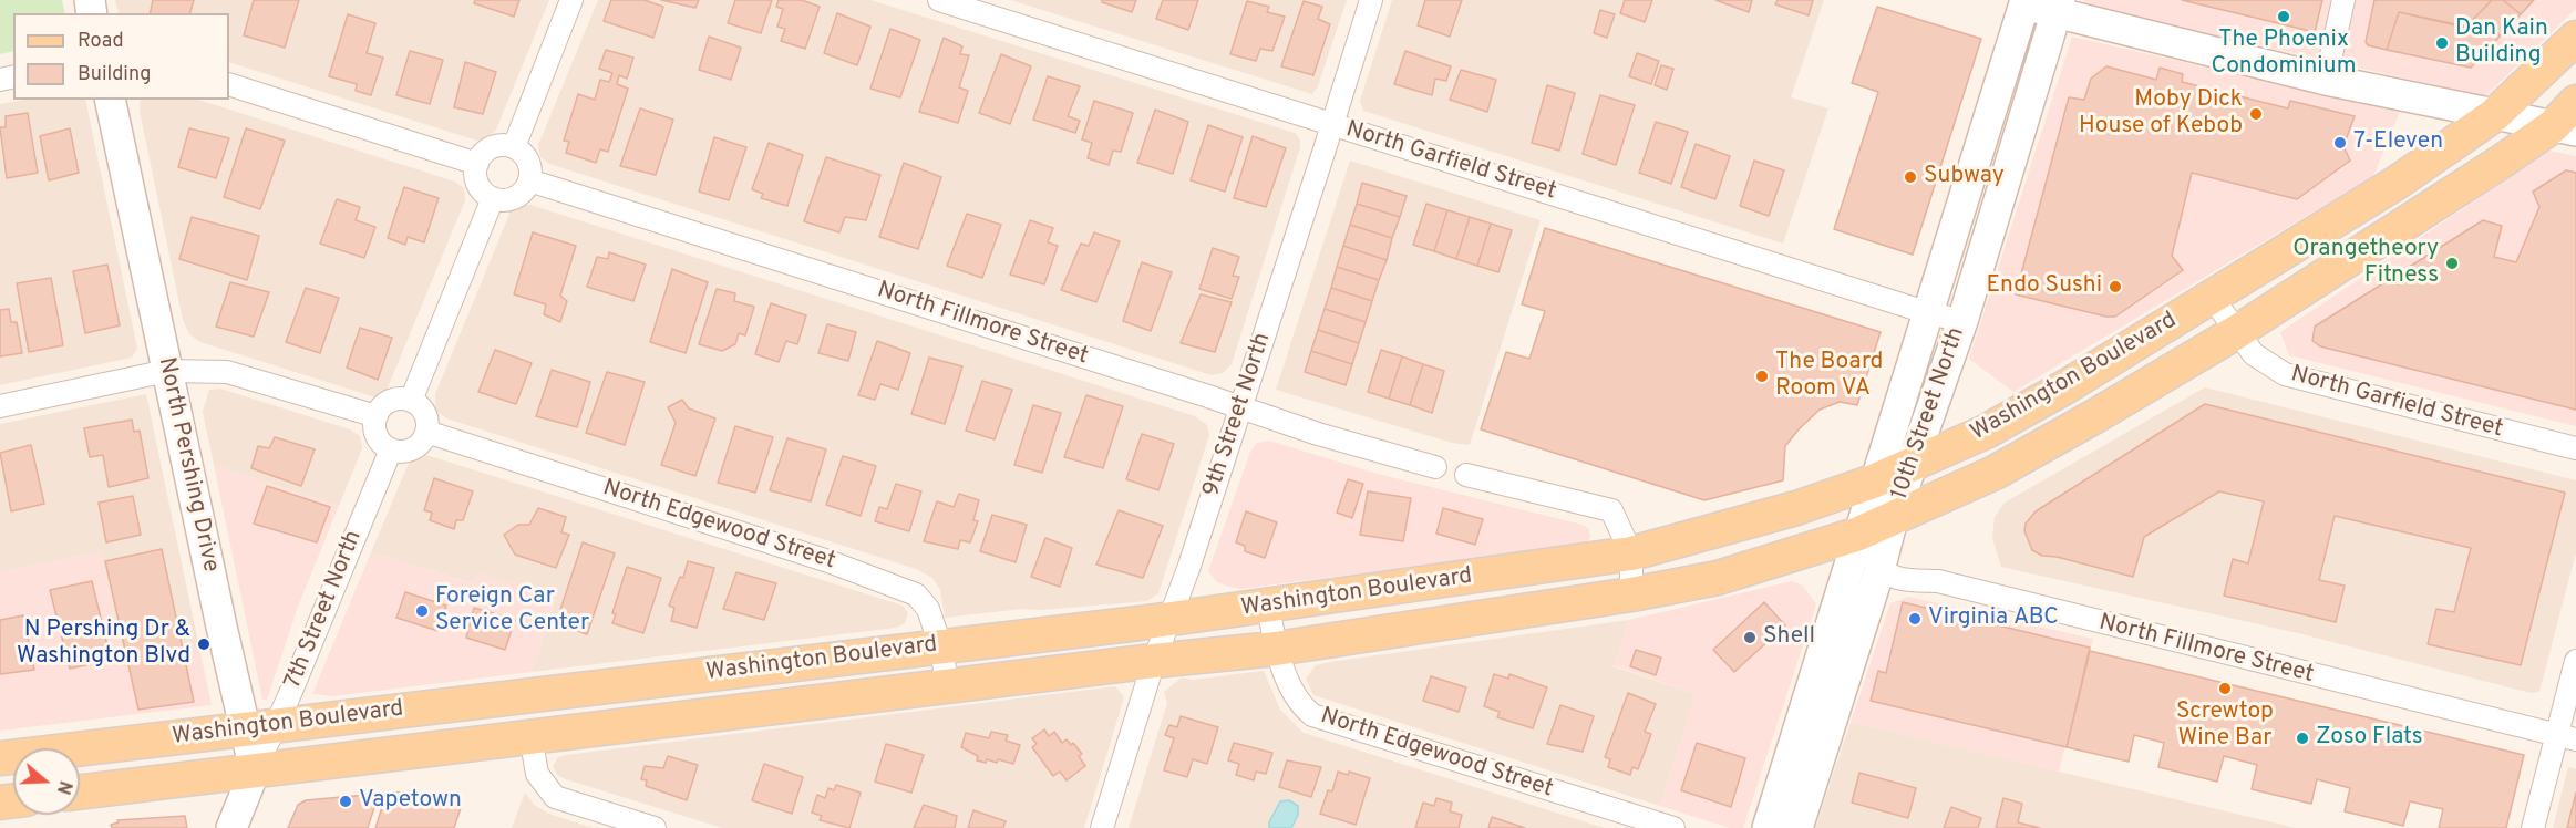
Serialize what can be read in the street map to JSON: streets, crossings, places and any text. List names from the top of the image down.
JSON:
{
  "streets": {
    "main road": ["Washington Boulevard", "10th Street North", "North Pershing Drive"],
    "street": [
      "North Garfield Street",
      "North Fillmore Street",
      "9th Street North",
      "North Edgewood Street",
      "7th Street North"
    ]
  },
  "crossings": [
    ["North Garfield Street", "Washington Boulevard"],
    ["North Garfield Street", "10th Street North"],
    ["North Garfield Street", "9th Street North"],
    ["North Fillmore Street", "10th Street North"],
    ["North Fillmore Street", "9th Street North"],
    ["Washington Boulevard", "10th Street North"],
    ["Washington Boulevard", "9th Street North"],
    ["Washington Boulevard", "North Pershing Drive"],
    ["Washington Boulevard", "North Edgewood Street"],
    ["Washington Boulevard", "7th Street North"],
    ["North Pershing Drive", "7th Street North"],
    ["North Edgewood Street", "7th Street North"]
  ],
  "places": [
    "The Phoenix Condominium",
    "Dan Kain Building",
    "Moby Dick House of Kebob",
    "7-Eleven",
    "Subway",
    "Orangetheory Fitness",
    "Endo Sushi",
    "The Board Room VA",
    "Foreign Car Service Center",
    "Virginia ABC",
    "Shell",
    "N Pershing Dr & Washington Blvd",
    "Screwtop Wine Bar",
    "Zoso Flats",
    "Vapetown"
  ],
  "legend": ["Road", "Building"],
  "north": "right"
}
